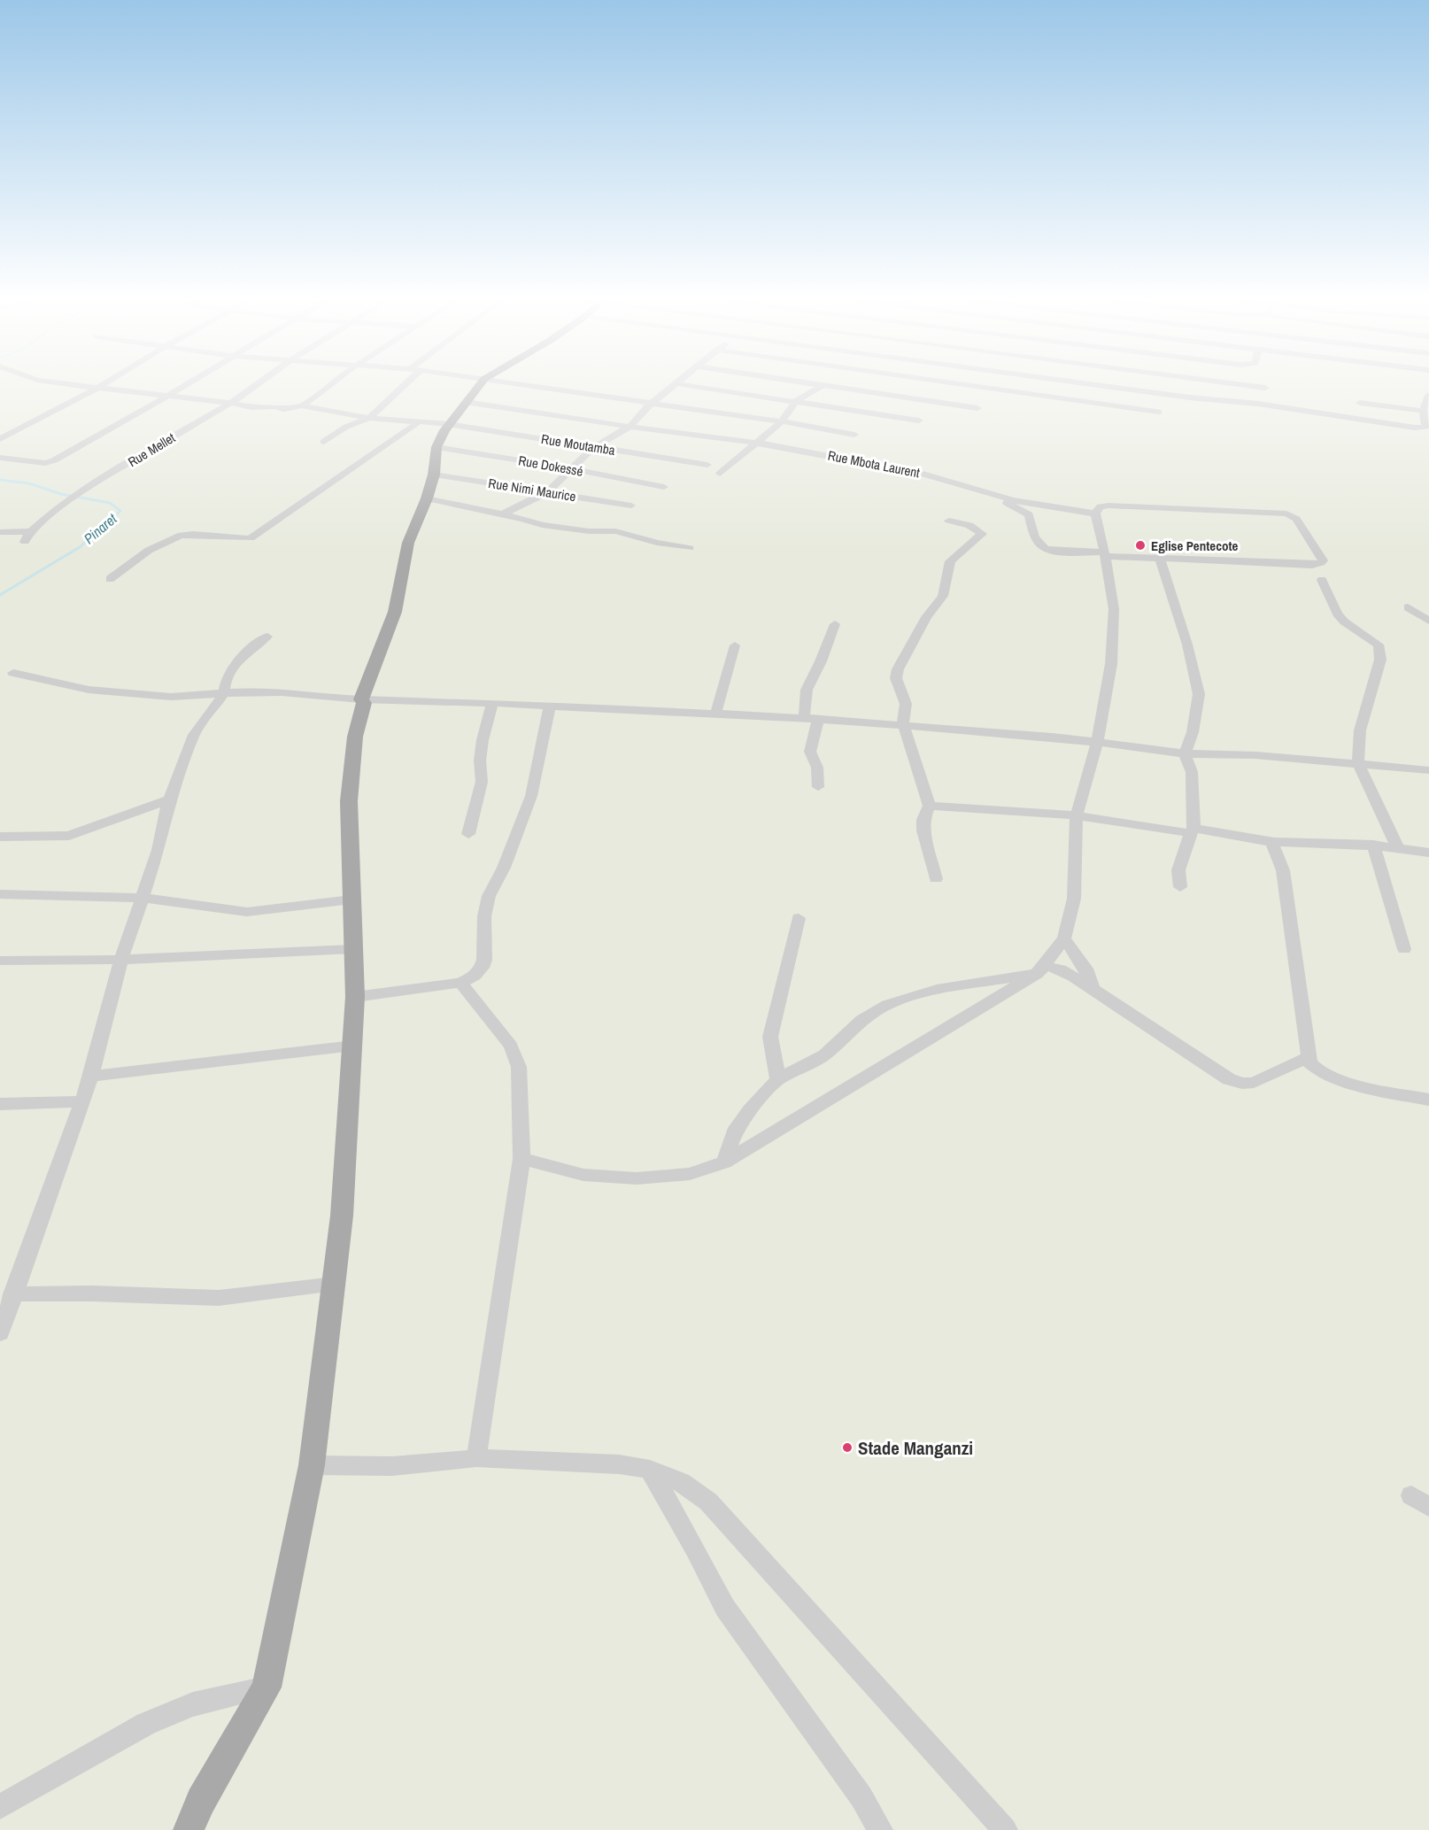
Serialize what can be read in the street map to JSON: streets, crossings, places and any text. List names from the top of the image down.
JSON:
{
  "streets": {
    "street": [
      "Rue Moutamba",
      "Rue Mellet",
      "Rue Mbota Laurent",
      "Rue Dokessé",
      "Rue Nimi Maurice"
    ]
  },
  "crossings": [
    ["Rue Moutamba", "Rue Mellet"]
  ],
  "water": ["Pinaret"],
  "places": ["Eglise Pentecote", "Stade Manganzi"]
}
